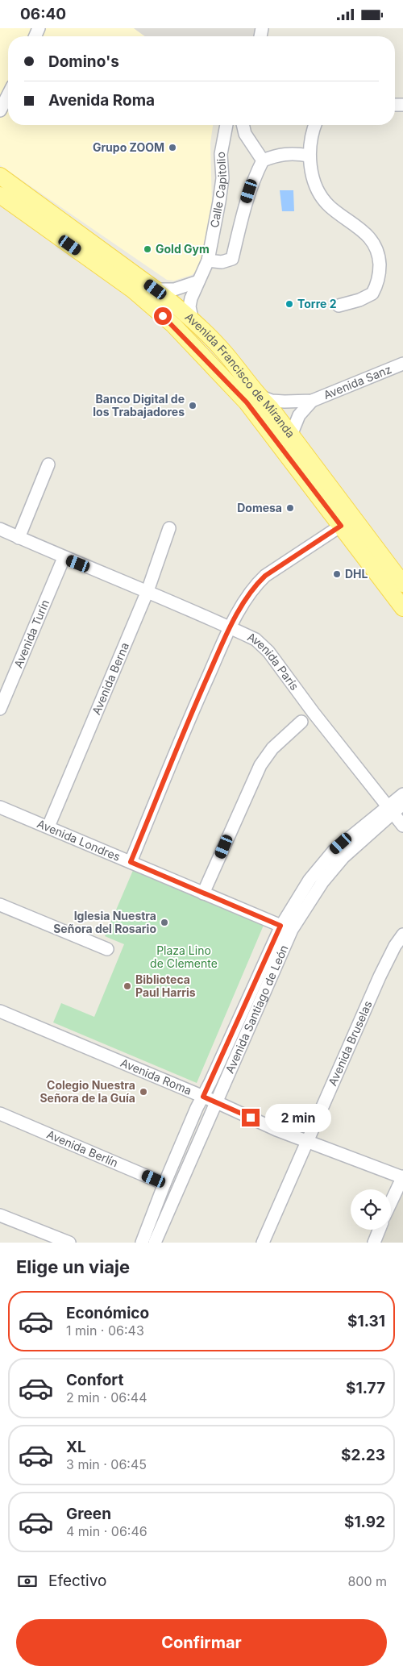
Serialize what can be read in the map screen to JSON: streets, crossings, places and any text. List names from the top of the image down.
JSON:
{
  "streets": {
    "main road": ["Avenida Francisco de Miranda"],
    "street": [
      "Calle Capitolio",
      "Avenida Sanz",
      "Avenida Turín",
      "Avenida París",
      "Avenida Berna",
      "Avenida Londres",
      "Avenida Santiago de León",
      "Avenida Bruselas",
      "Avenida Roma",
      "Avenida Berlín"
    ]
  },
  "crossings": [
    ["Calle Capitolio", "Avenida Francisco de Miranda"],
    ["Avenida Turín", "Avenida París"],
    ["Avenida París", "Avenida Berna"],
    ["Avenida París", "Avenida Santiago de León"],
    ["Avenida Berna", "Avenida Londres"],
    ["Avenida Londres", "Avenida Santiago de León"],
    ["Avenida Santiago de León", "Avenida Roma"],
    ["Avenida Santiago de León", "Avenida Berlín"],
    ["Avenida Bruselas", "Avenida Roma"]
  ],
  "parks": ["Plaza Lino de Clemente"],
  "places": [
    "Grupo ZOOM",
    "Gold Gym",
    "Torre 2",
    "Banco Digital de los Trabajadores",
    "Domesa",
    "DHL",
    "Iglesia Nuestra Señora del Rosario",
    "Biblioteca Paul Harris",
    "Colegio Nuestra Señora de la Guía"
  ],
  "page": {
    "status": "06:40",
    "banner": ["Domino's", "Avenida Roma"],
    "bubble": "2 min",
    "heading": "Elige un viaje",
    "list": [
      {
        "name": "Económico",
        "note": "1 min · 06:43",
        "value": "$1.31"
      },
      {
        "name": "Confort",
        "note": "2 min · 06:44",
        "value": "$1.77"
      },
      {
        "name": "XL",
        "note": "3 min · 06:45",
        "value": "$2.23"
      },
      {
        "name": "Green",
        "note": "4 min · 06:46",
        "value": "$1.92"
      }
    ],
    "pay": ["Efectivo", "800 m"],
    "buttons": "Confirmar"
  }
}
